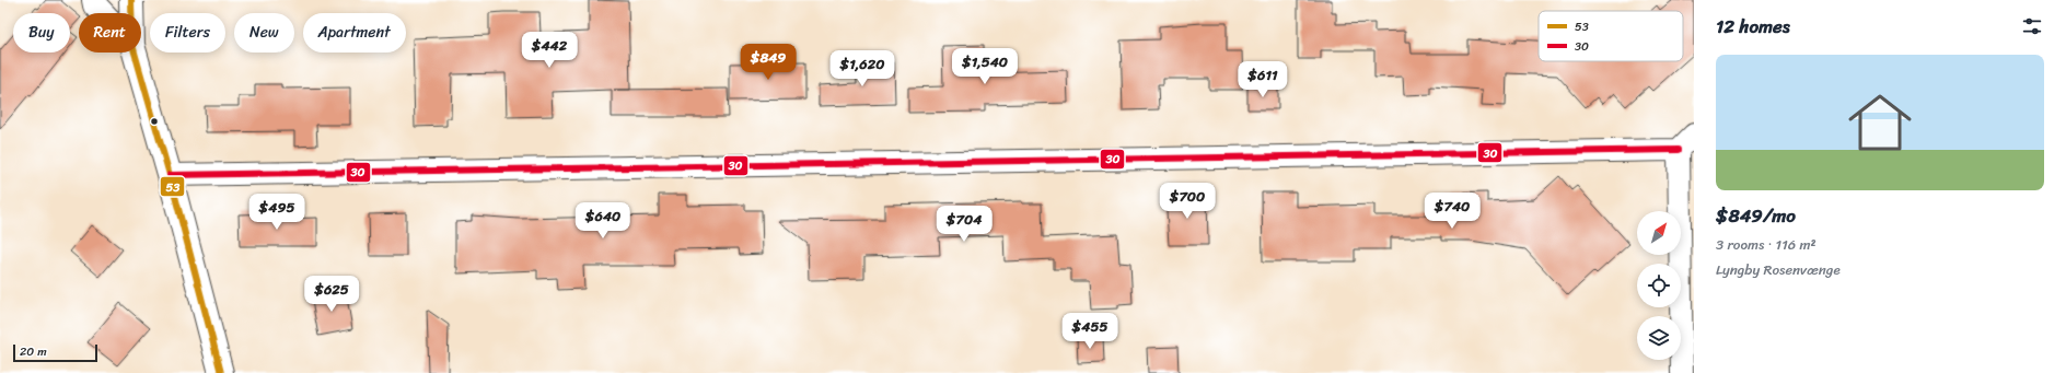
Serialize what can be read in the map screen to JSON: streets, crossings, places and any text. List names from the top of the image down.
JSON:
{
  "lines": ["transit line 53", "transit line 30"],
  "legend": ["53", "30"],
  "scale_bar": "20 m",
  "north": "top right",
  "page": {
    "heading": "12 homes",
    "chip": [
      "Buy",
      "Rent",
      "Filters",
      "New",
      "Apartment"
    ],
    "price": [
      "$442",
      "$849",
      "$1,540",
      "$1,620",
      "$611",
      "$700",
      "$740",
      "$495",
      "$640",
      "$704",
      "$625",
      "$455"
    ],
    "list": [
      {
        "name": "$849/mo",
        "note": "3 rooms · 116 m² · Lyngby Rosenvænge"
      }
    ],
    "scale": "20 m"
  }
}
